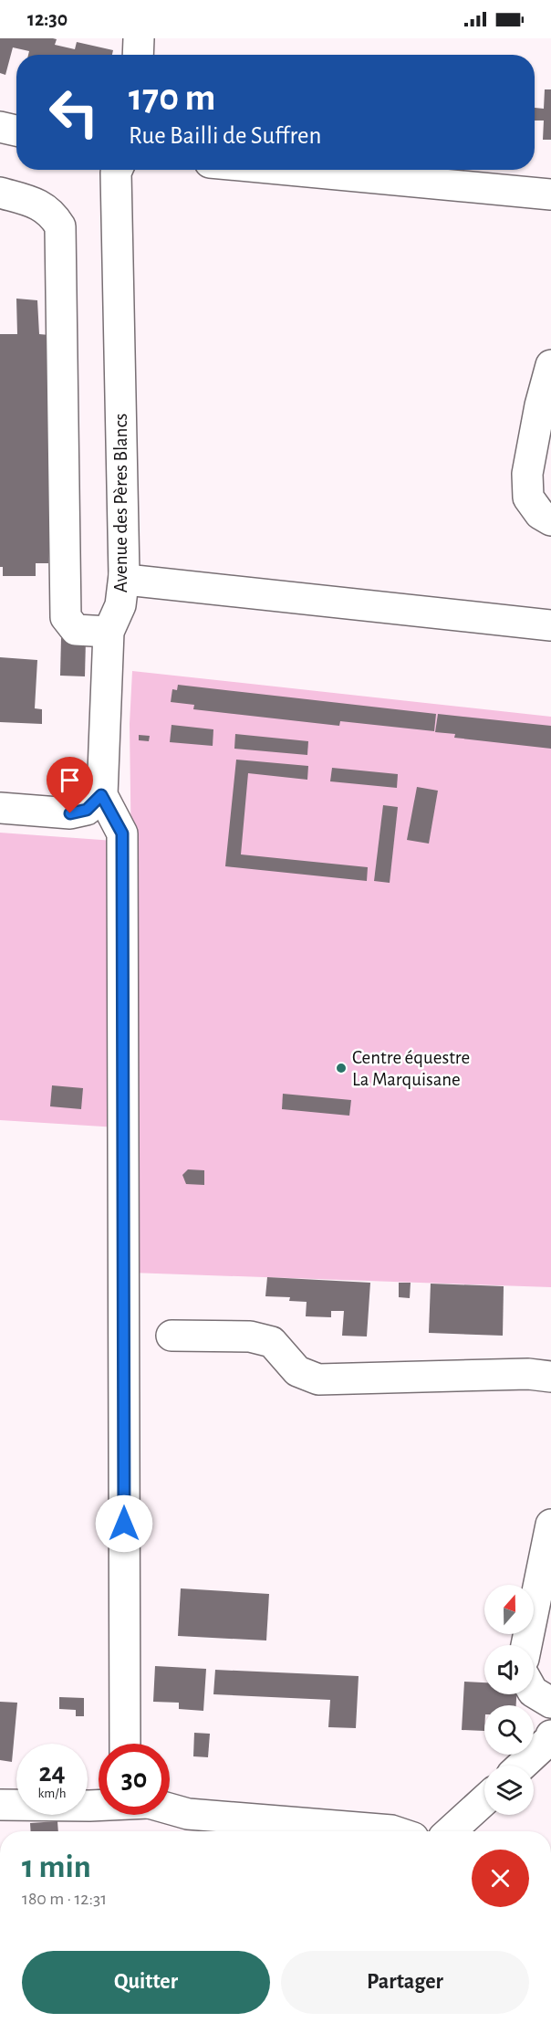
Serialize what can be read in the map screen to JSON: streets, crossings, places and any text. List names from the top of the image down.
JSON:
{
  "streets": {
    "street": ["Avenue des Pères Blancs"]
  },
  "places": ["Centre équestre La Marquisane"],
  "north": "top",
  "page": {
    "status": "12:30",
    "turn": ["170 m", "Rue Bailli de Suffren"],
    "speed": "24 km/h",
    "limit": "30",
    "heading": ["1 min", "180 m · 12:31"],
    "buttons": ["Quitter", "Partager"]
  }
}
